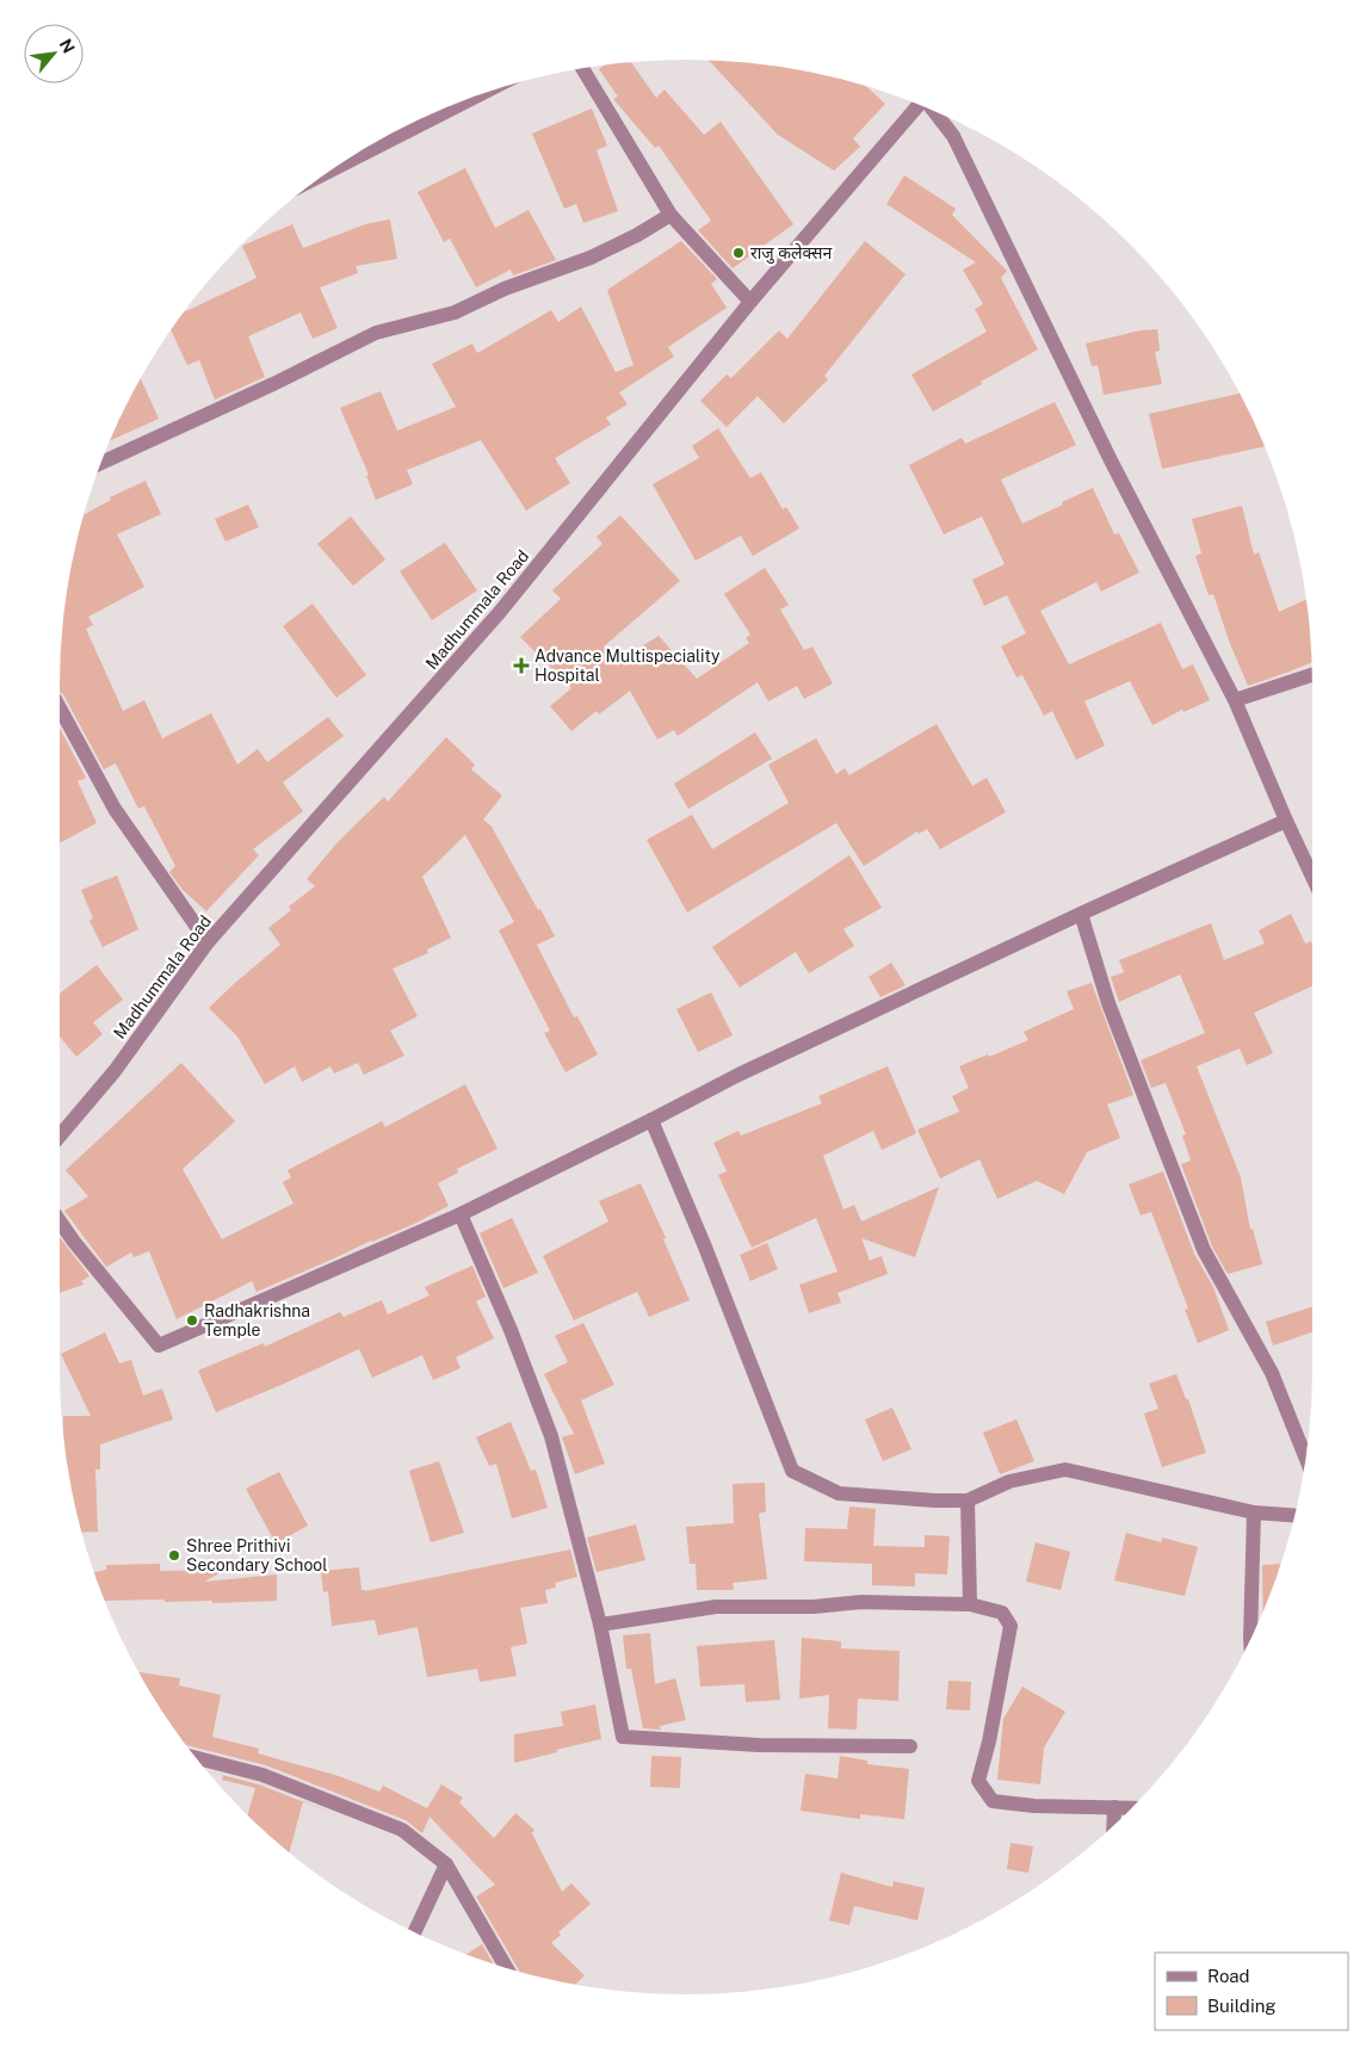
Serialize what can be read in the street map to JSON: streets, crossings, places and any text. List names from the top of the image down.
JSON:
{
  "streets": {
    "street": ["Madhummala Road"]
  },
  "places": {
    "other": ["राजु कलेक्सन", "Radhakrishna Temple", "Shree Prithivi Secondary School"],
    "health": ["Advance Multispeciality Hospital"]
  },
  "legend": ["Road", "Building"],
  "north": "top right"
}
